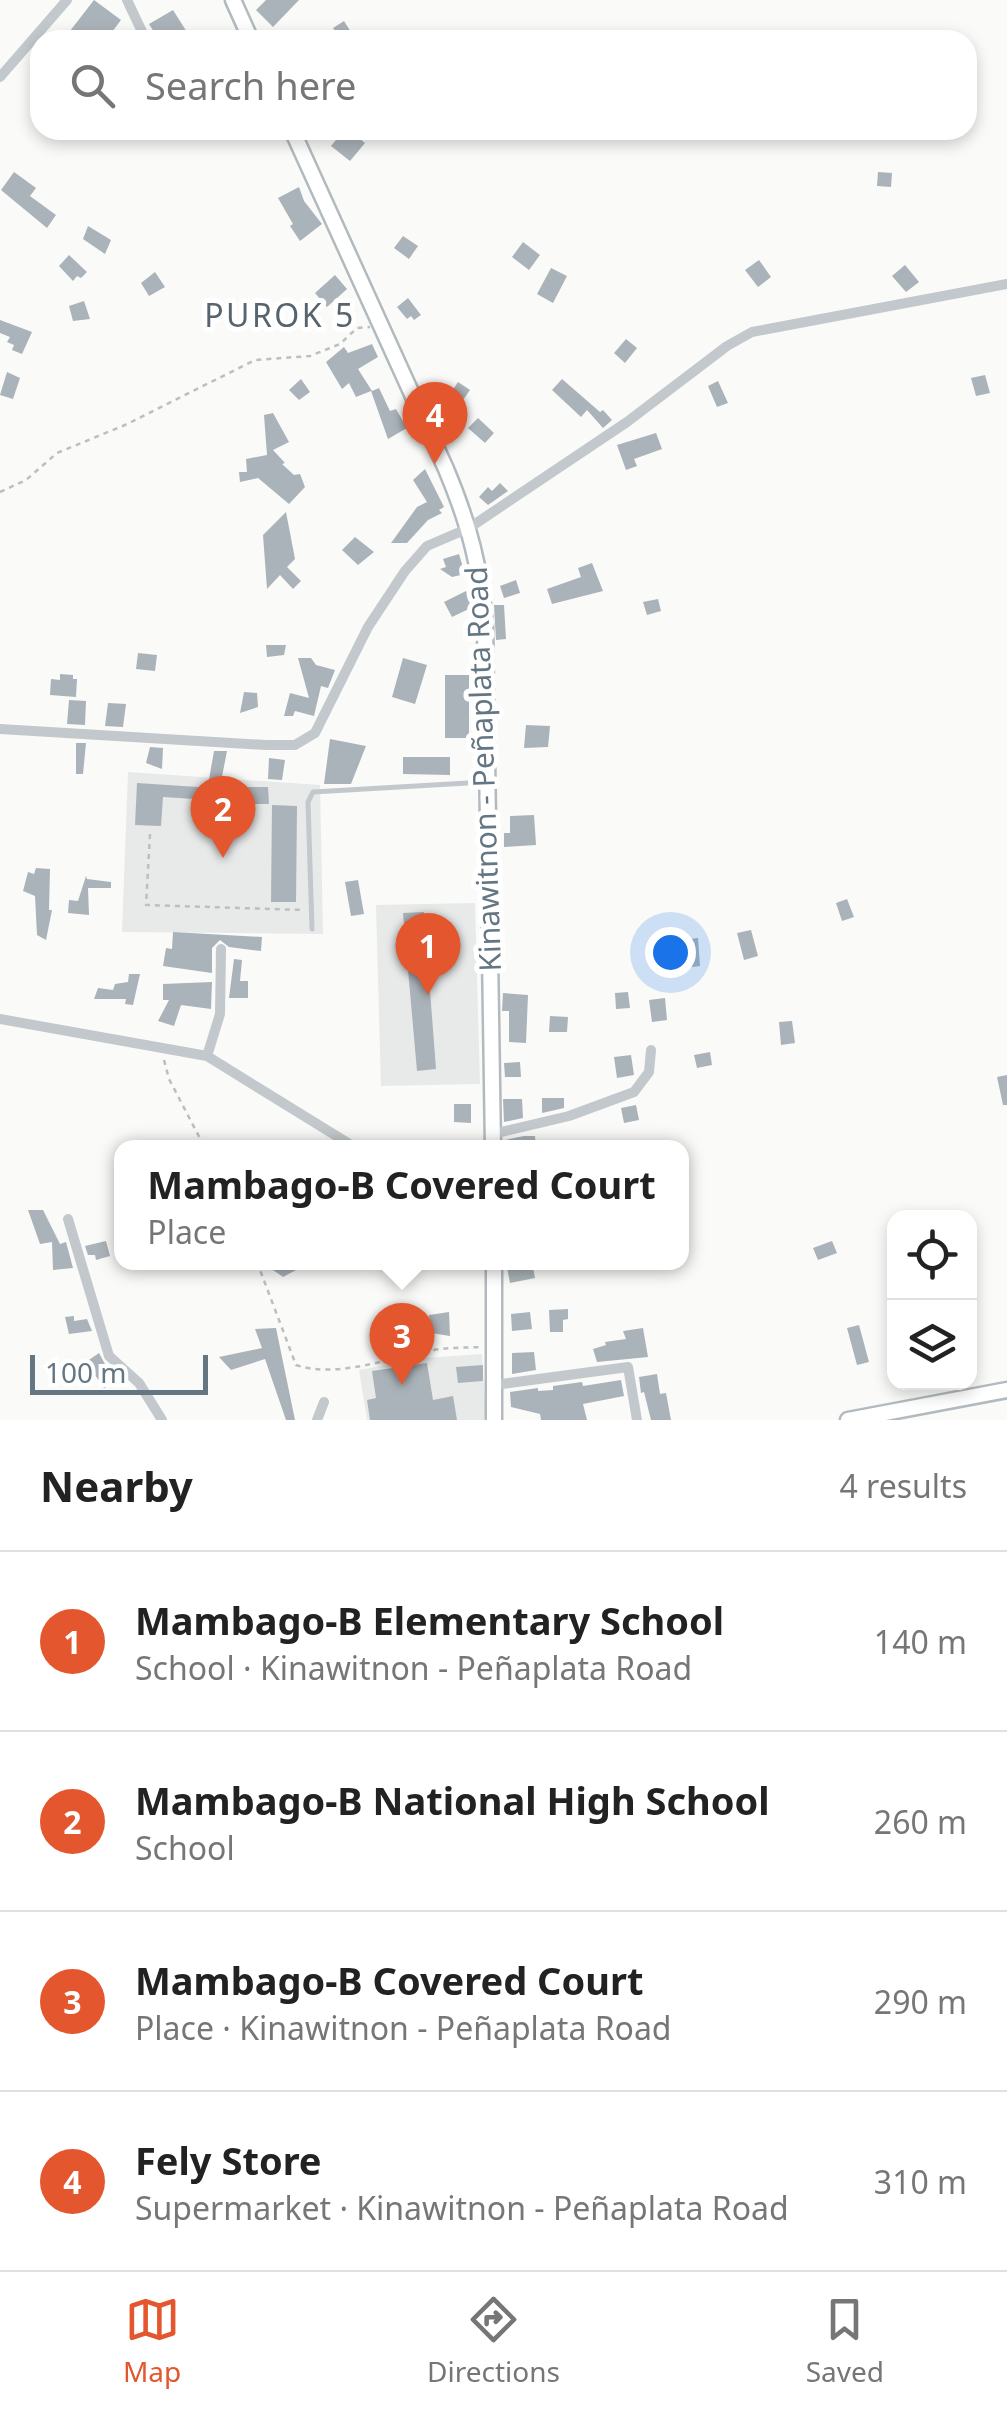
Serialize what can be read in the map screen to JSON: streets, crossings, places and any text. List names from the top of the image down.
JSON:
{
  "streets": {
    "street": ["Kinawitnon - Peñaplata Road"]
  },
  "districts": ["PUROK 5"],
  "scale_bar": "100 m",
  "page": {
    "search": "Search here",
    "pins": [
      "4",
      "2",
      "1",
      "3"
    ],
    "popup": ["Mambago-B Covered Court", "Place"],
    "scale": "100 m",
    "heading": ["Nearby", "4 results"],
    "list": [
      {
        "mark": "1",
        "name": "Mambago-B Elementary School",
        "note": "School · Kinawitnon - Peñaplata Road",
        "value": "140 m"
      },
      {
        "mark": "2",
        "name": "Mambago-B National High School",
        "note": "School",
        "value": "260 m"
      },
      {
        "mark": "3",
        "name": "Mambago-B Covered Court",
        "note": "Place · Kinawitnon - Peñaplata Road",
        "value": "290 m"
      },
      {
        "mark": "4",
        "name": "Fely Store",
        "note": "Supermarket · Kinawitnon - Peñaplata Road",
        "value": "310 m"
      }
    ],
    "nav": ["Map", "Directions", "Saved"]
  }
}
